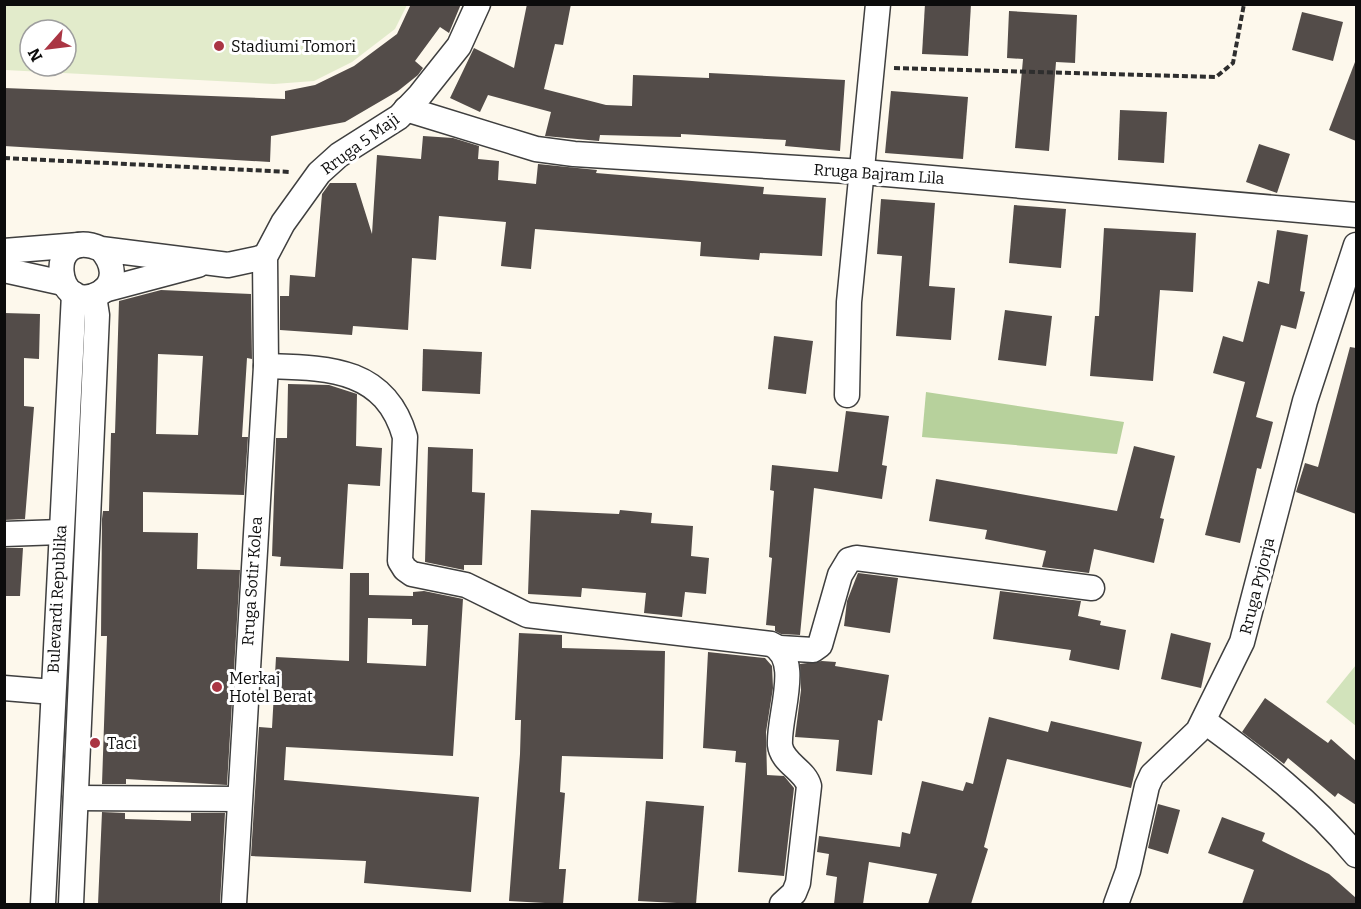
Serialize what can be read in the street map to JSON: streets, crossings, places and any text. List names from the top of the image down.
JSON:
{
  "streets": {
    "street": [
      "Rruga 5 Maji",
      "Rruga Bajram Lila",
      "Rruga Sotir Kolea",
      "Rruga Pyjorja",
      "Bulevardi Republika"
    ]
  },
  "crossings": [
    ["Rruga 5 Maji", "Rruga Bajram Lila"],
    ["Rruga 5 Maji", "Rruga Sotir Kolea"]
  ],
  "places": ["Stadiumi Tomori", "Merkaj Hotel Berat", "Taci"],
  "north": "bottom left"
}
